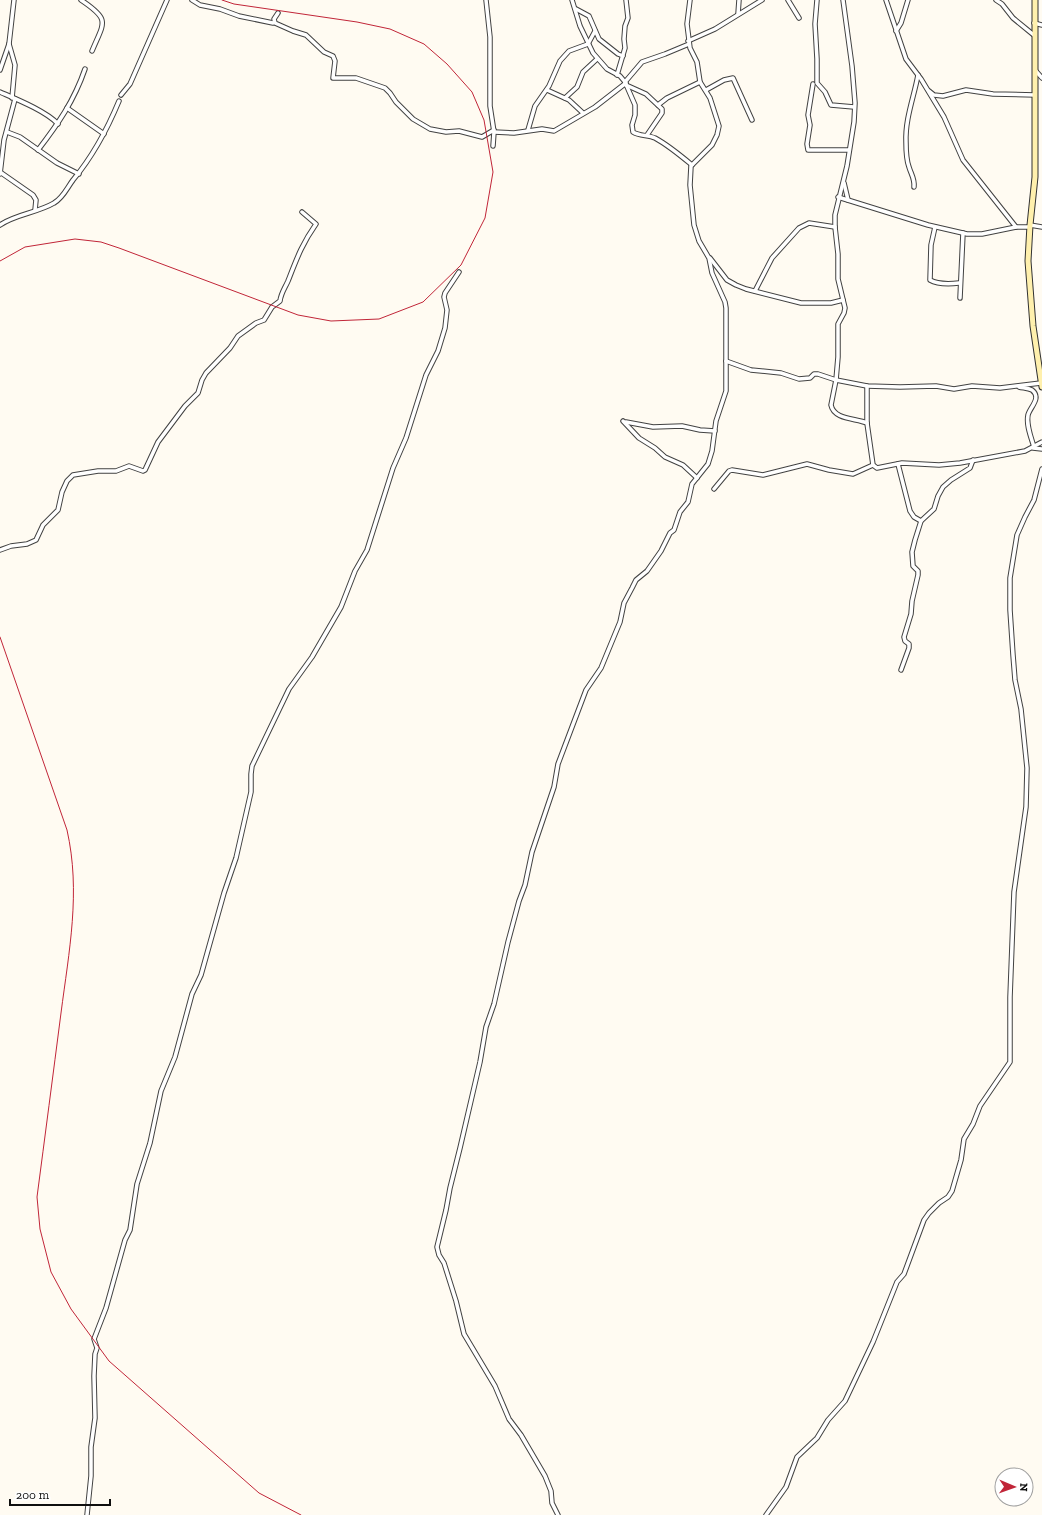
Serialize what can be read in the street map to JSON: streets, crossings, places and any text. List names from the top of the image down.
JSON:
{
  "scale_bar": "200 m",
  "north": "right"
}
